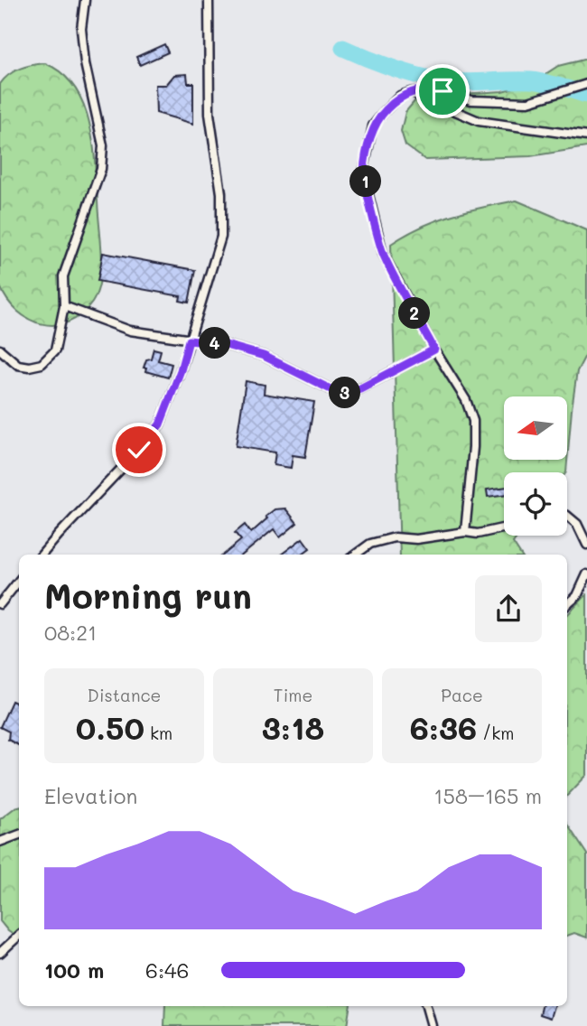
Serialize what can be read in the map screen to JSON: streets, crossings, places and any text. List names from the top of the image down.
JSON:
{
  "north": "left",
  "page": {
    "pins": [
      "1",
      "2",
      "4",
      "3"
    ],
    "heading": ["Morning run", "08:21"],
    "stats": [
      ["Distance", "0.50 km"],
      ["Time", "3:18"],
      ["Pace", "6:36 /km"]
    ],
    "chart": ["Elevation", "158–165 m"],
    "list": [
      {
        "name": "100 m",
        "note": "6:46"
      }
    ]
  }
}
